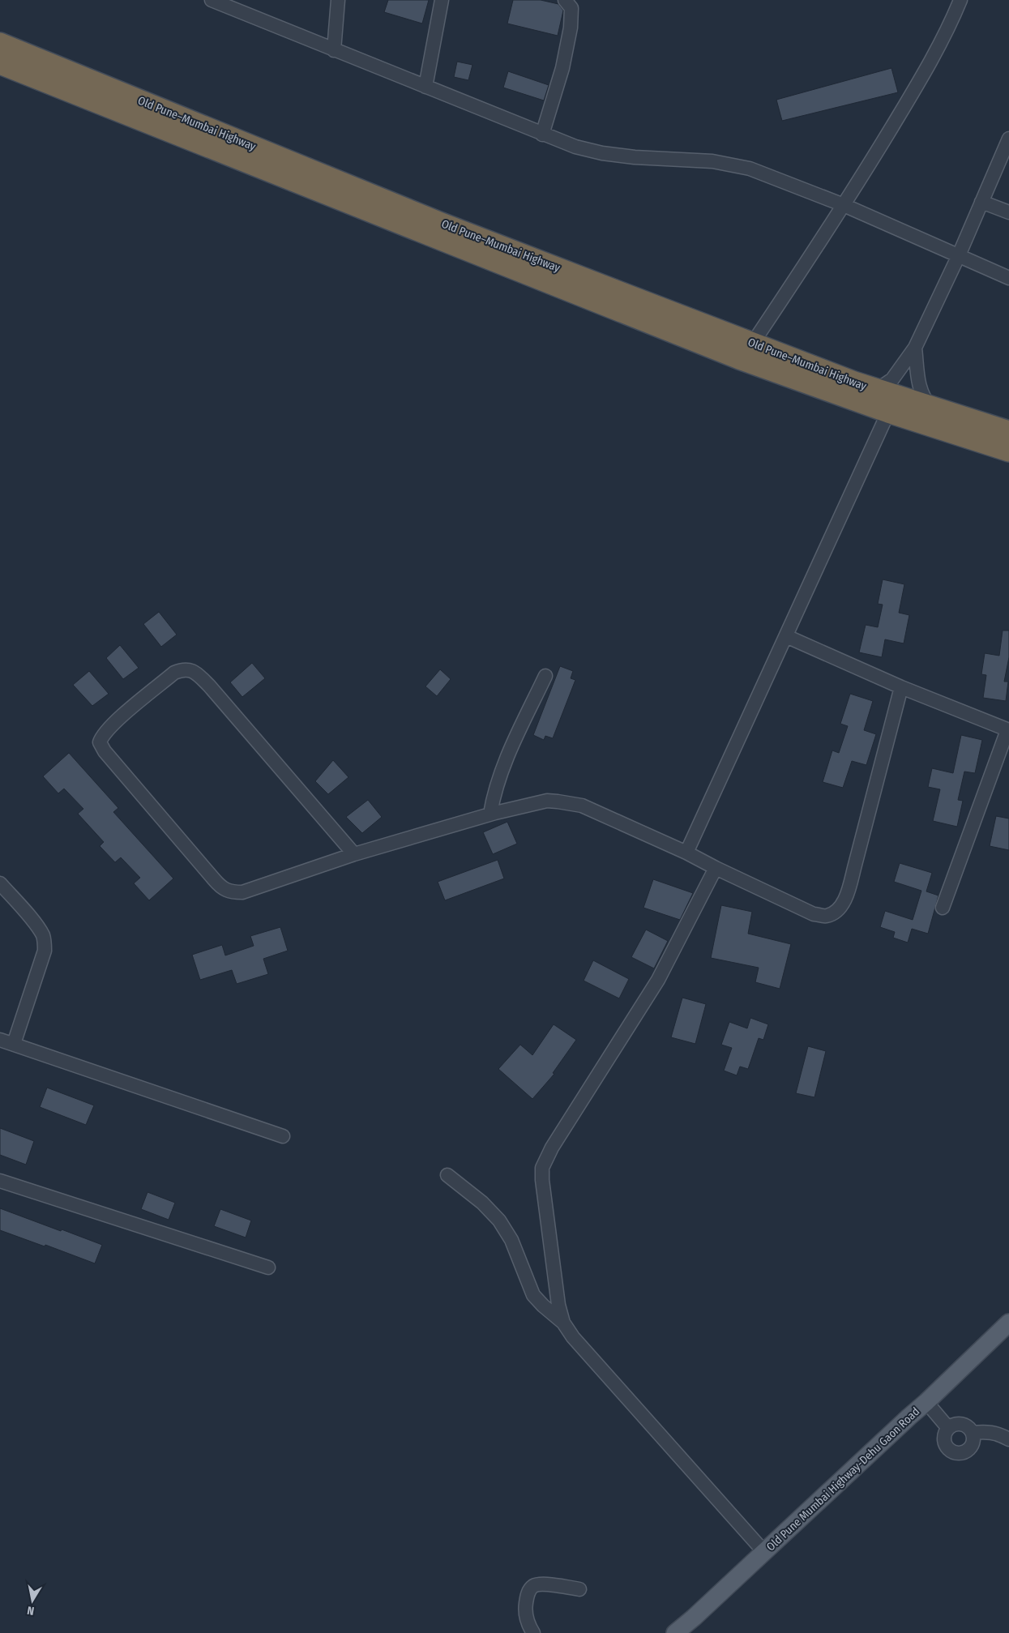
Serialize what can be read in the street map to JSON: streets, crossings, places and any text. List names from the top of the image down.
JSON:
{
  "streets": {
    "highway": ["Old Pune–Mumbai Highway"],
    "main road": ["Old Pune Mumbai Highway-Dehu Gaon Road"]
  },
  "north": "bottom"
}
